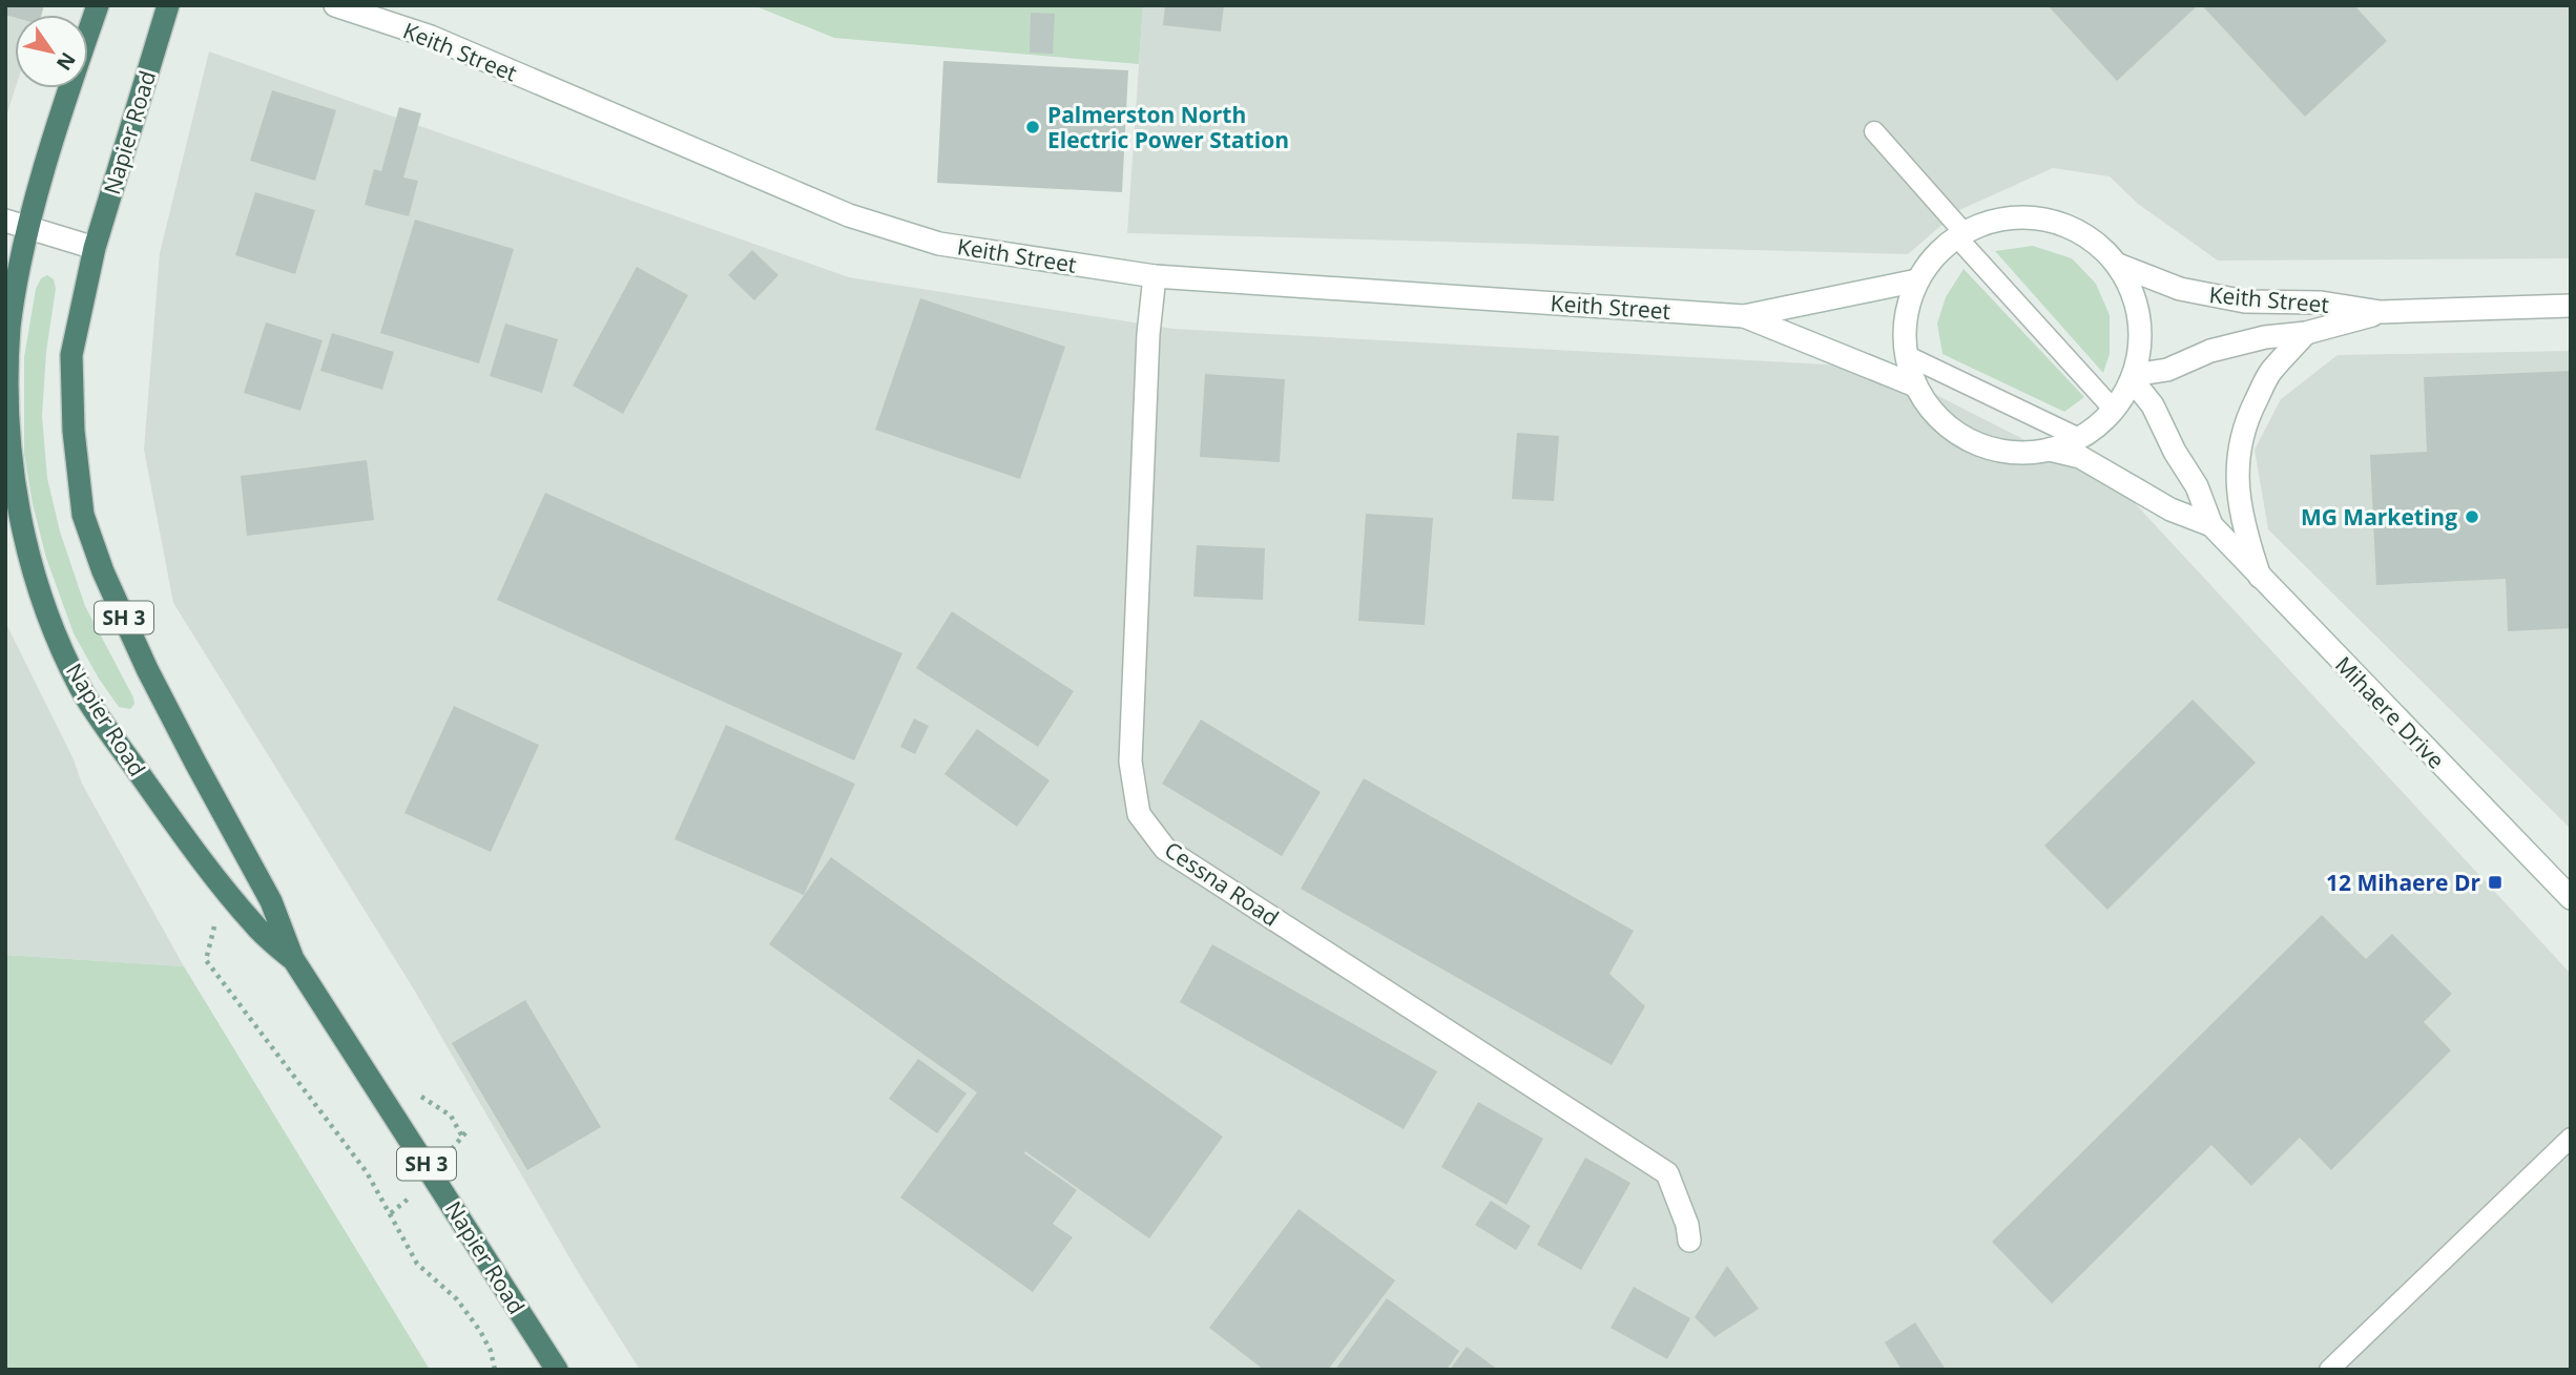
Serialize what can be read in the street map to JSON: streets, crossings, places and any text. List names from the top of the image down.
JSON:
{
  "streets": {
    "highway": ["Napier Road", "SH 3"],
    "main road": ["Keith Street", "Mihaere Drive", "Cessna Road"]
  },
  "crossings": [
    ["Keith Street", "Mihaere Drive"],
    ["Keith Street", "Cessna Road"]
  ],
  "places": {
    "other": ["Palmerston North Electric Power Station", "MG Marketing"],
    "transit": ["12 Mihaere Dr"]
  },
  "north": "bottom right"
}
